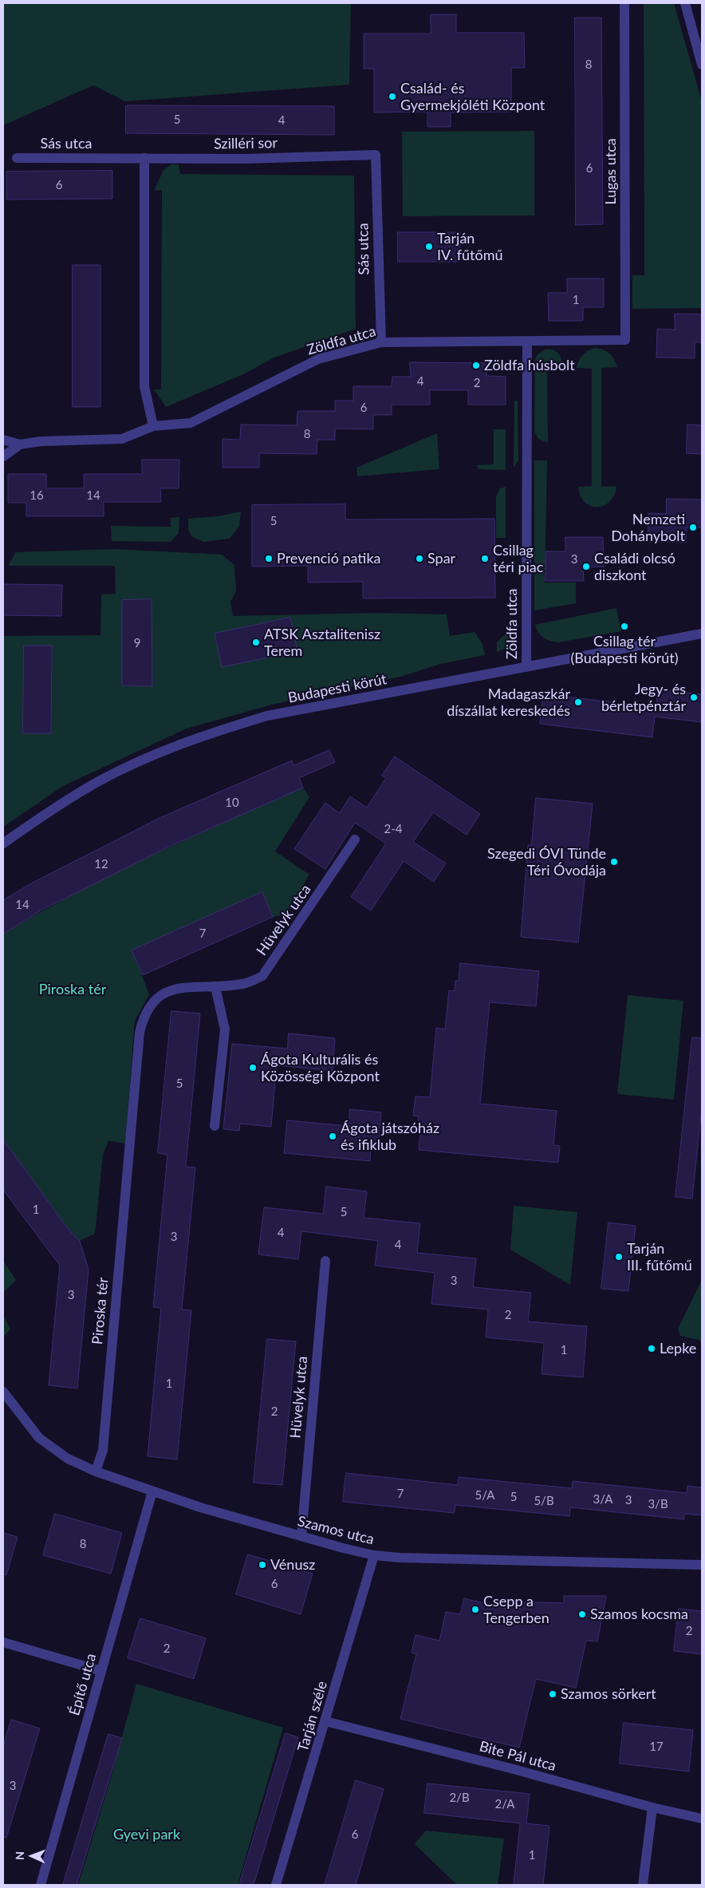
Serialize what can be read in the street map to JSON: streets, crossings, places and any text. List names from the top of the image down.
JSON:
{
  "streets": {
    "street": [
      "Sás utca",
      "Szilléri sor",
      "Lugas utca",
      "Zöldfa utca",
      "Budapesti körút",
      "Hüvelyk utca",
      "Piroska tér",
      "Szamos utca",
      "Építő utca",
      "Tarján széle",
      "Bite Pál utca"
    ]
  },
  "crossings": [
    ["Sás utca", "Szilléri sor"],
    ["Sás utca", "Zöldfa utca"],
    ["Lugas utca", "Zöldfa utca"],
    ["Zöldfa utca", "Budapesti körút"],
    ["Hüvelyk utca", "Piroska tér"],
    ["Hüvelyk utca", "Szamos utca"],
    ["Piroska tér", "Szamos utca"],
    ["Szamos utca", "Építő utca"],
    ["Szamos utca", "Tarján széle"],
    ["Tarján széle", "Bite Pál utca"]
  ],
  "parks": ["Piroska tér", "Gyevi park"],
  "places": [
    "Család- és Gyermekjóléti Központ",
    "Tarján IV. fűtőmű",
    "Zöldfa húsbolt",
    "Nemzeti Dohánybolt",
    "Prevenció patika",
    "Spar",
    "Csillag téri piac",
    "Családi olcsó diszkont",
    "Csillag tér (Budapesti körút)",
    "ATSK Asztalitenisz Terem",
    "Jegy- és bérletpénztár",
    "Madagaszkár díszállat kereskedés",
    "Szegedi ÓVI Tünde Téri Óvodája",
    "Ágota Kulturális és Közösségi Központ",
    "Ágota játszóház és ifiklub",
    "Tarján III. fűtőmű",
    "Lepke",
    "Vénusz",
    "Csepp a Tengerben",
    "Szamos kocsma",
    "Szamos sörkert"
  ],
  "house_numbers": [
    "8",
    "5",
    "4",
    "6",
    "6",
    "1",
    "4",
    "2",
    "6",
    "8",
    "16",
    "14",
    "5",
    "3",
    "9",
    "10",
    "2-4",
    "12",
    "14",
    "7",
    "5",
    "1",
    "5",
    "4",
    "3",
    "4",
    "3",
    "3",
    "2",
    "1",
    "1",
    "2",
    "7",
    "5/A",
    "5",
    "3/A",
    "3",
    "5/B",
    "3/B",
    "8",
    "6",
    "2",
    "2",
    "17",
    "3",
    "2/B",
    "2/A",
    "6",
    "1"
  ],
  "north": "left"
}
